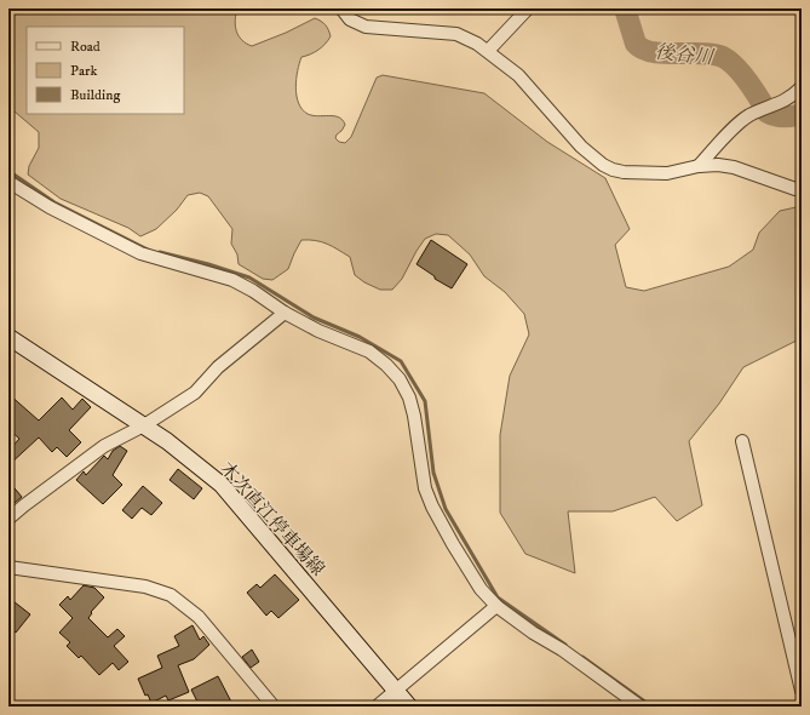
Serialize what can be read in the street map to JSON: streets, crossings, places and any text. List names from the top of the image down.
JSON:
{
  "streets": {
    "main road": ["木次直江停車場線"]
  },
  "water": ["後谷川"],
  "legend": ["Road", "Park", "Building"]
}
